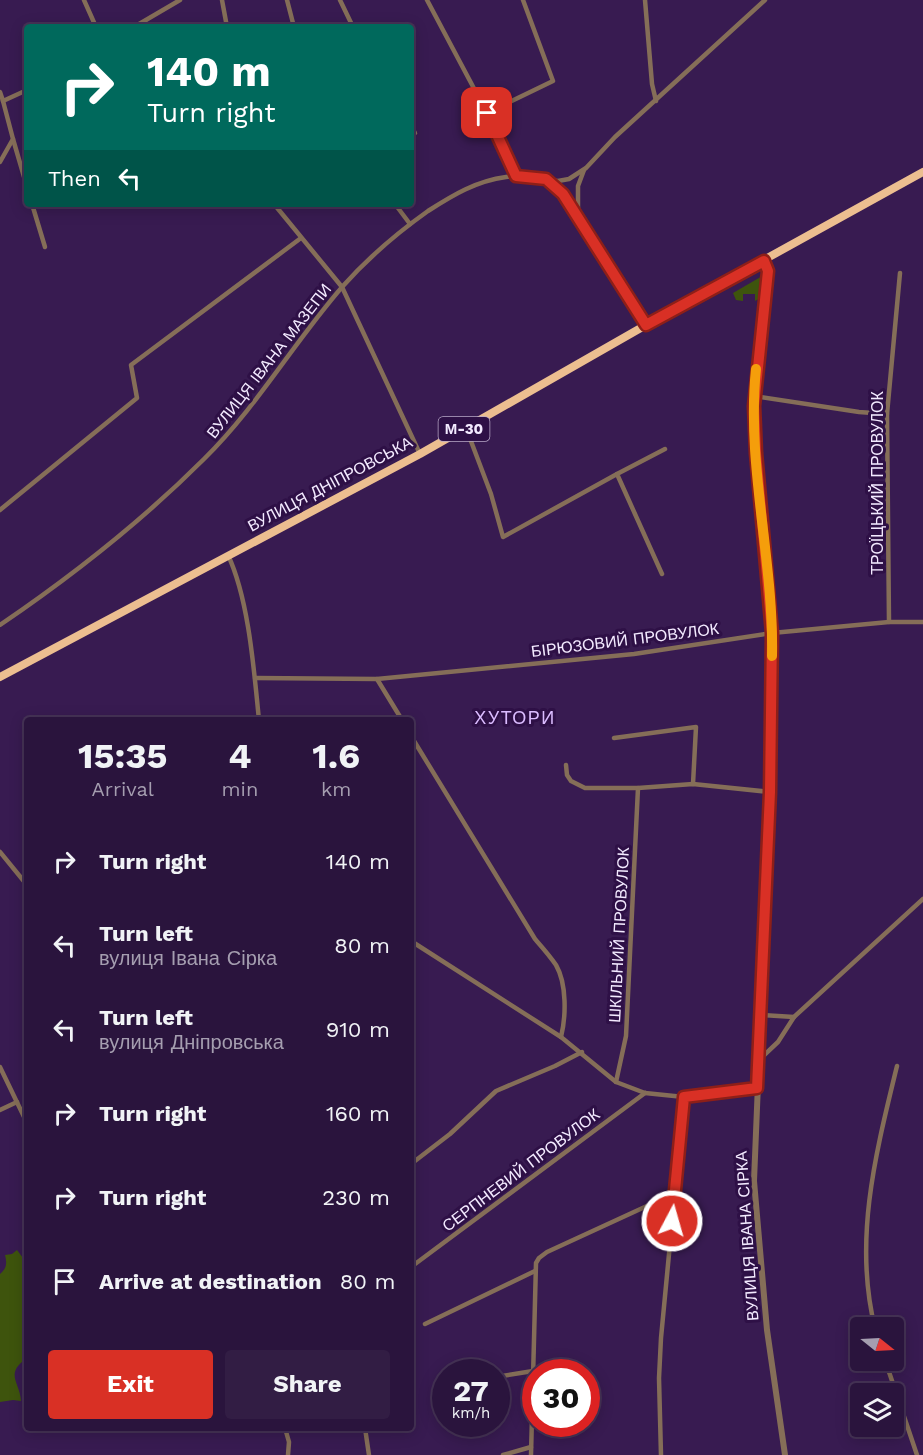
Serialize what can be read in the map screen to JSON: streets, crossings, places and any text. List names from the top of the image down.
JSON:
{
  "streets": {
    "highway": ["М-30", "ВУЛИЦЯ ДНІПРОВСЬКА"],
    "street": [
      "ВУЛИЦЯ ІВАНА МАЗЕПИ",
      "ТРОЇЦЬКИЙ ПРОВУЛОК",
      "БІРЮЗОВИЙ ПРОВУЛОК",
      "ШКІЛЬНИЙ ПРОВУЛОК",
      "СЕРПНЕВИЙ ПРОВУЛОК",
      "ВУЛИЦЯ ІВАНА СІРКА"
    ]
  },
  "crossings": [
    ["ТРОЇЦЬКИЙ ПРОВУЛОК", "БІРЮЗОВИЙ ПРОВУЛОК"],
    ["ВУЛИЦЯ ДНІПРОВСЬКА", "ВУЛИЦЯ ІВАНА СІРКА"],
    ["БІРЮЗОВИЙ ПРОВУЛОК", "ВУЛИЦЯ ІВАНА СІРКА"]
  ],
  "districts": ["ХУТОРИ"],
  "north": "right",
  "page": {
    "turn": ["140 m", "Turn right"],
    "then": "Then",
    "eta": [
      "15:35",
      "Arrival",
      "4",
      "min",
      "1.6",
      "km"
    ],
    "list": [
      {
        "name": "Turn right",
        "value": "140 m"
      },
      {
        "name": "Turn left",
        "note": "вулиця Івана Сірка",
        "value": "80 m"
      },
      {
        "name": "Turn left",
        "note": "вулиця Дніпровська",
        "value": "910 m"
      },
      {
        "name": "Turn right",
        "value": "160 m"
      },
      {
        "name": "Turn right",
        "value": "230 m"
      },
      {
        "name": "Arrive at destination",
        "value": "80 m"
      }
    ],
    "buttons": ["Exit", "Share"],
    "speed": "27 km/h",
    "limit": "30"
  }
}
